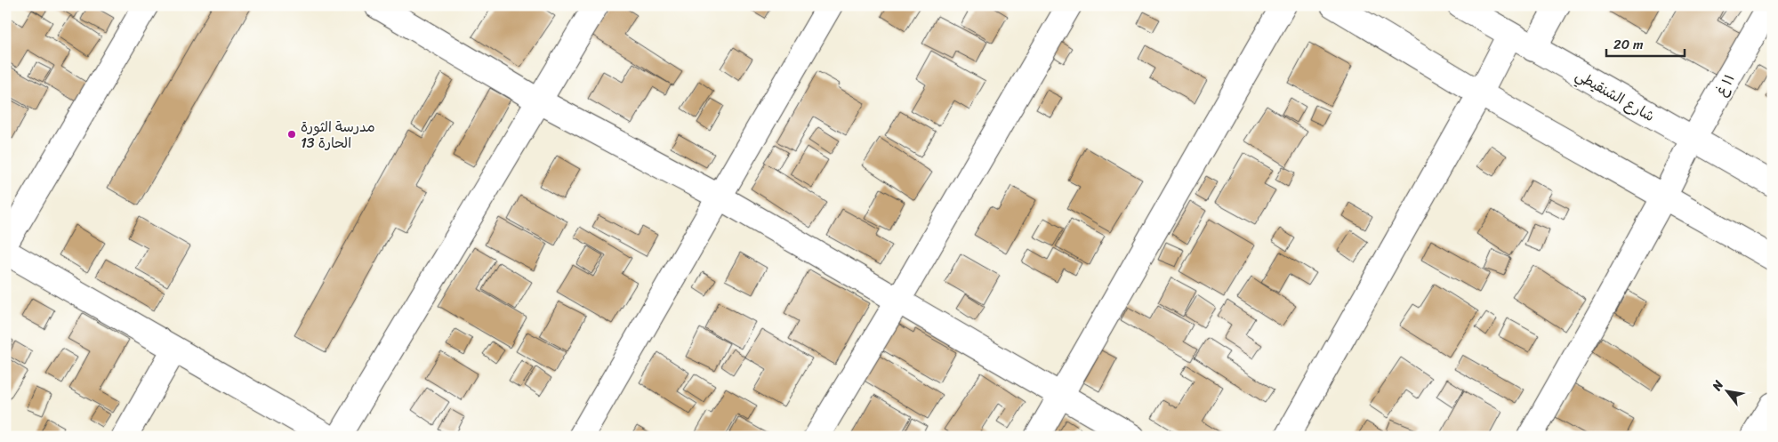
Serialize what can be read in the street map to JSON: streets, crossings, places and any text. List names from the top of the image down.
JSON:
{
  "streets": {
    "street": ["١١ غ", "شارع الشنقيطي"]
  },
  "crossings": [
    ["١١ غ", "شارع الشنقيطي"]
  ],
  "places": ["مدرسة الثورة الحارة 13"],
  "scale_bar": "20 m",
  "north": "top left"
}
